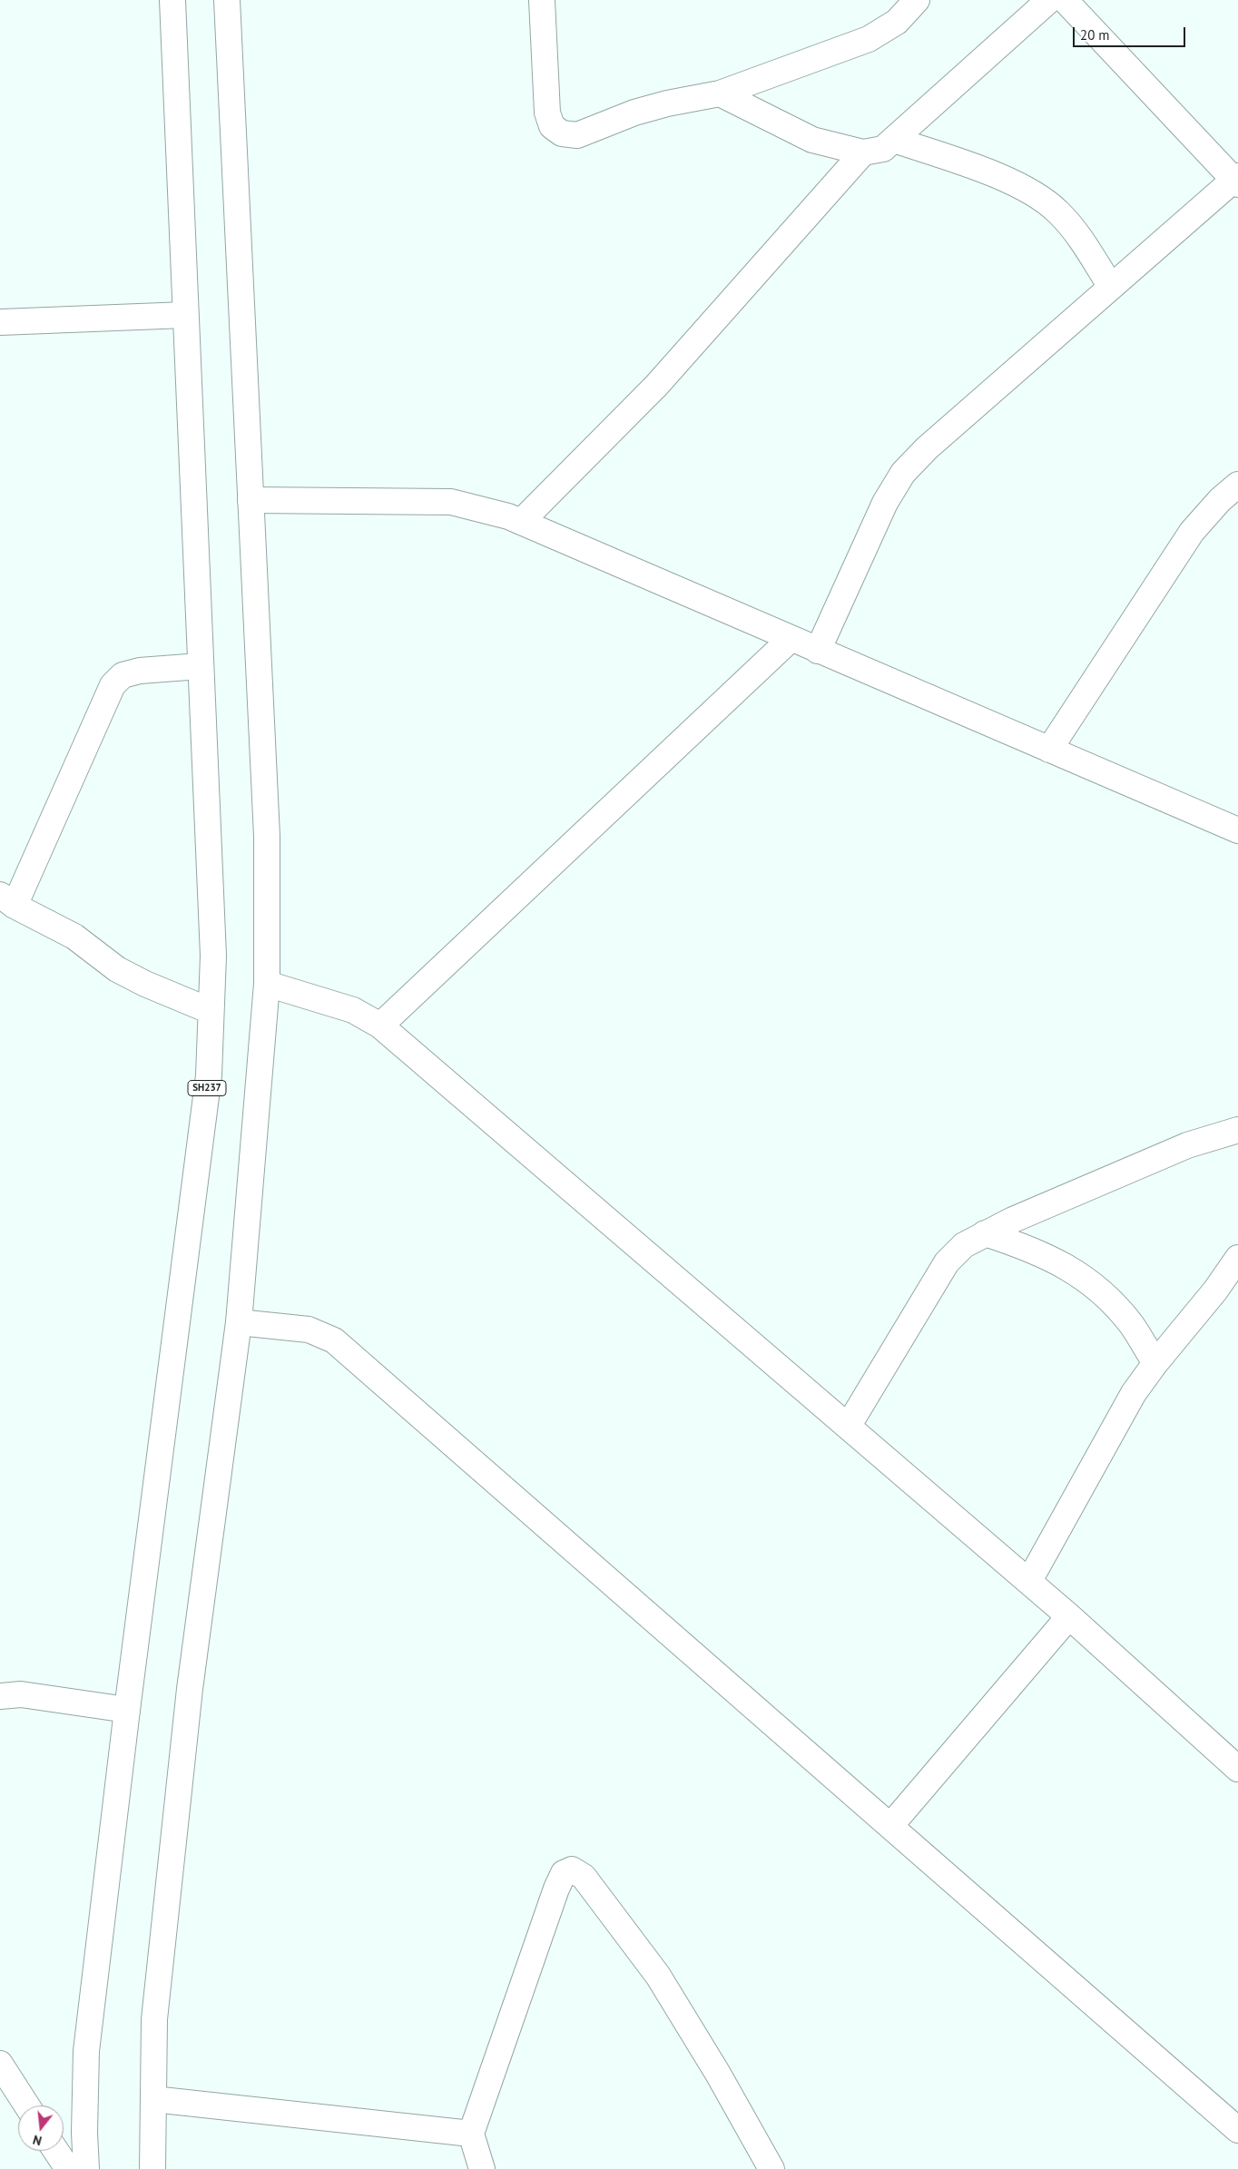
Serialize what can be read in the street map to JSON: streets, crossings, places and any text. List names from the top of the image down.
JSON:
{
  "streets": {
    "street": ["SH237"]
  },
  "scale_bar": "20 m",
  "north": "bottom"
}
